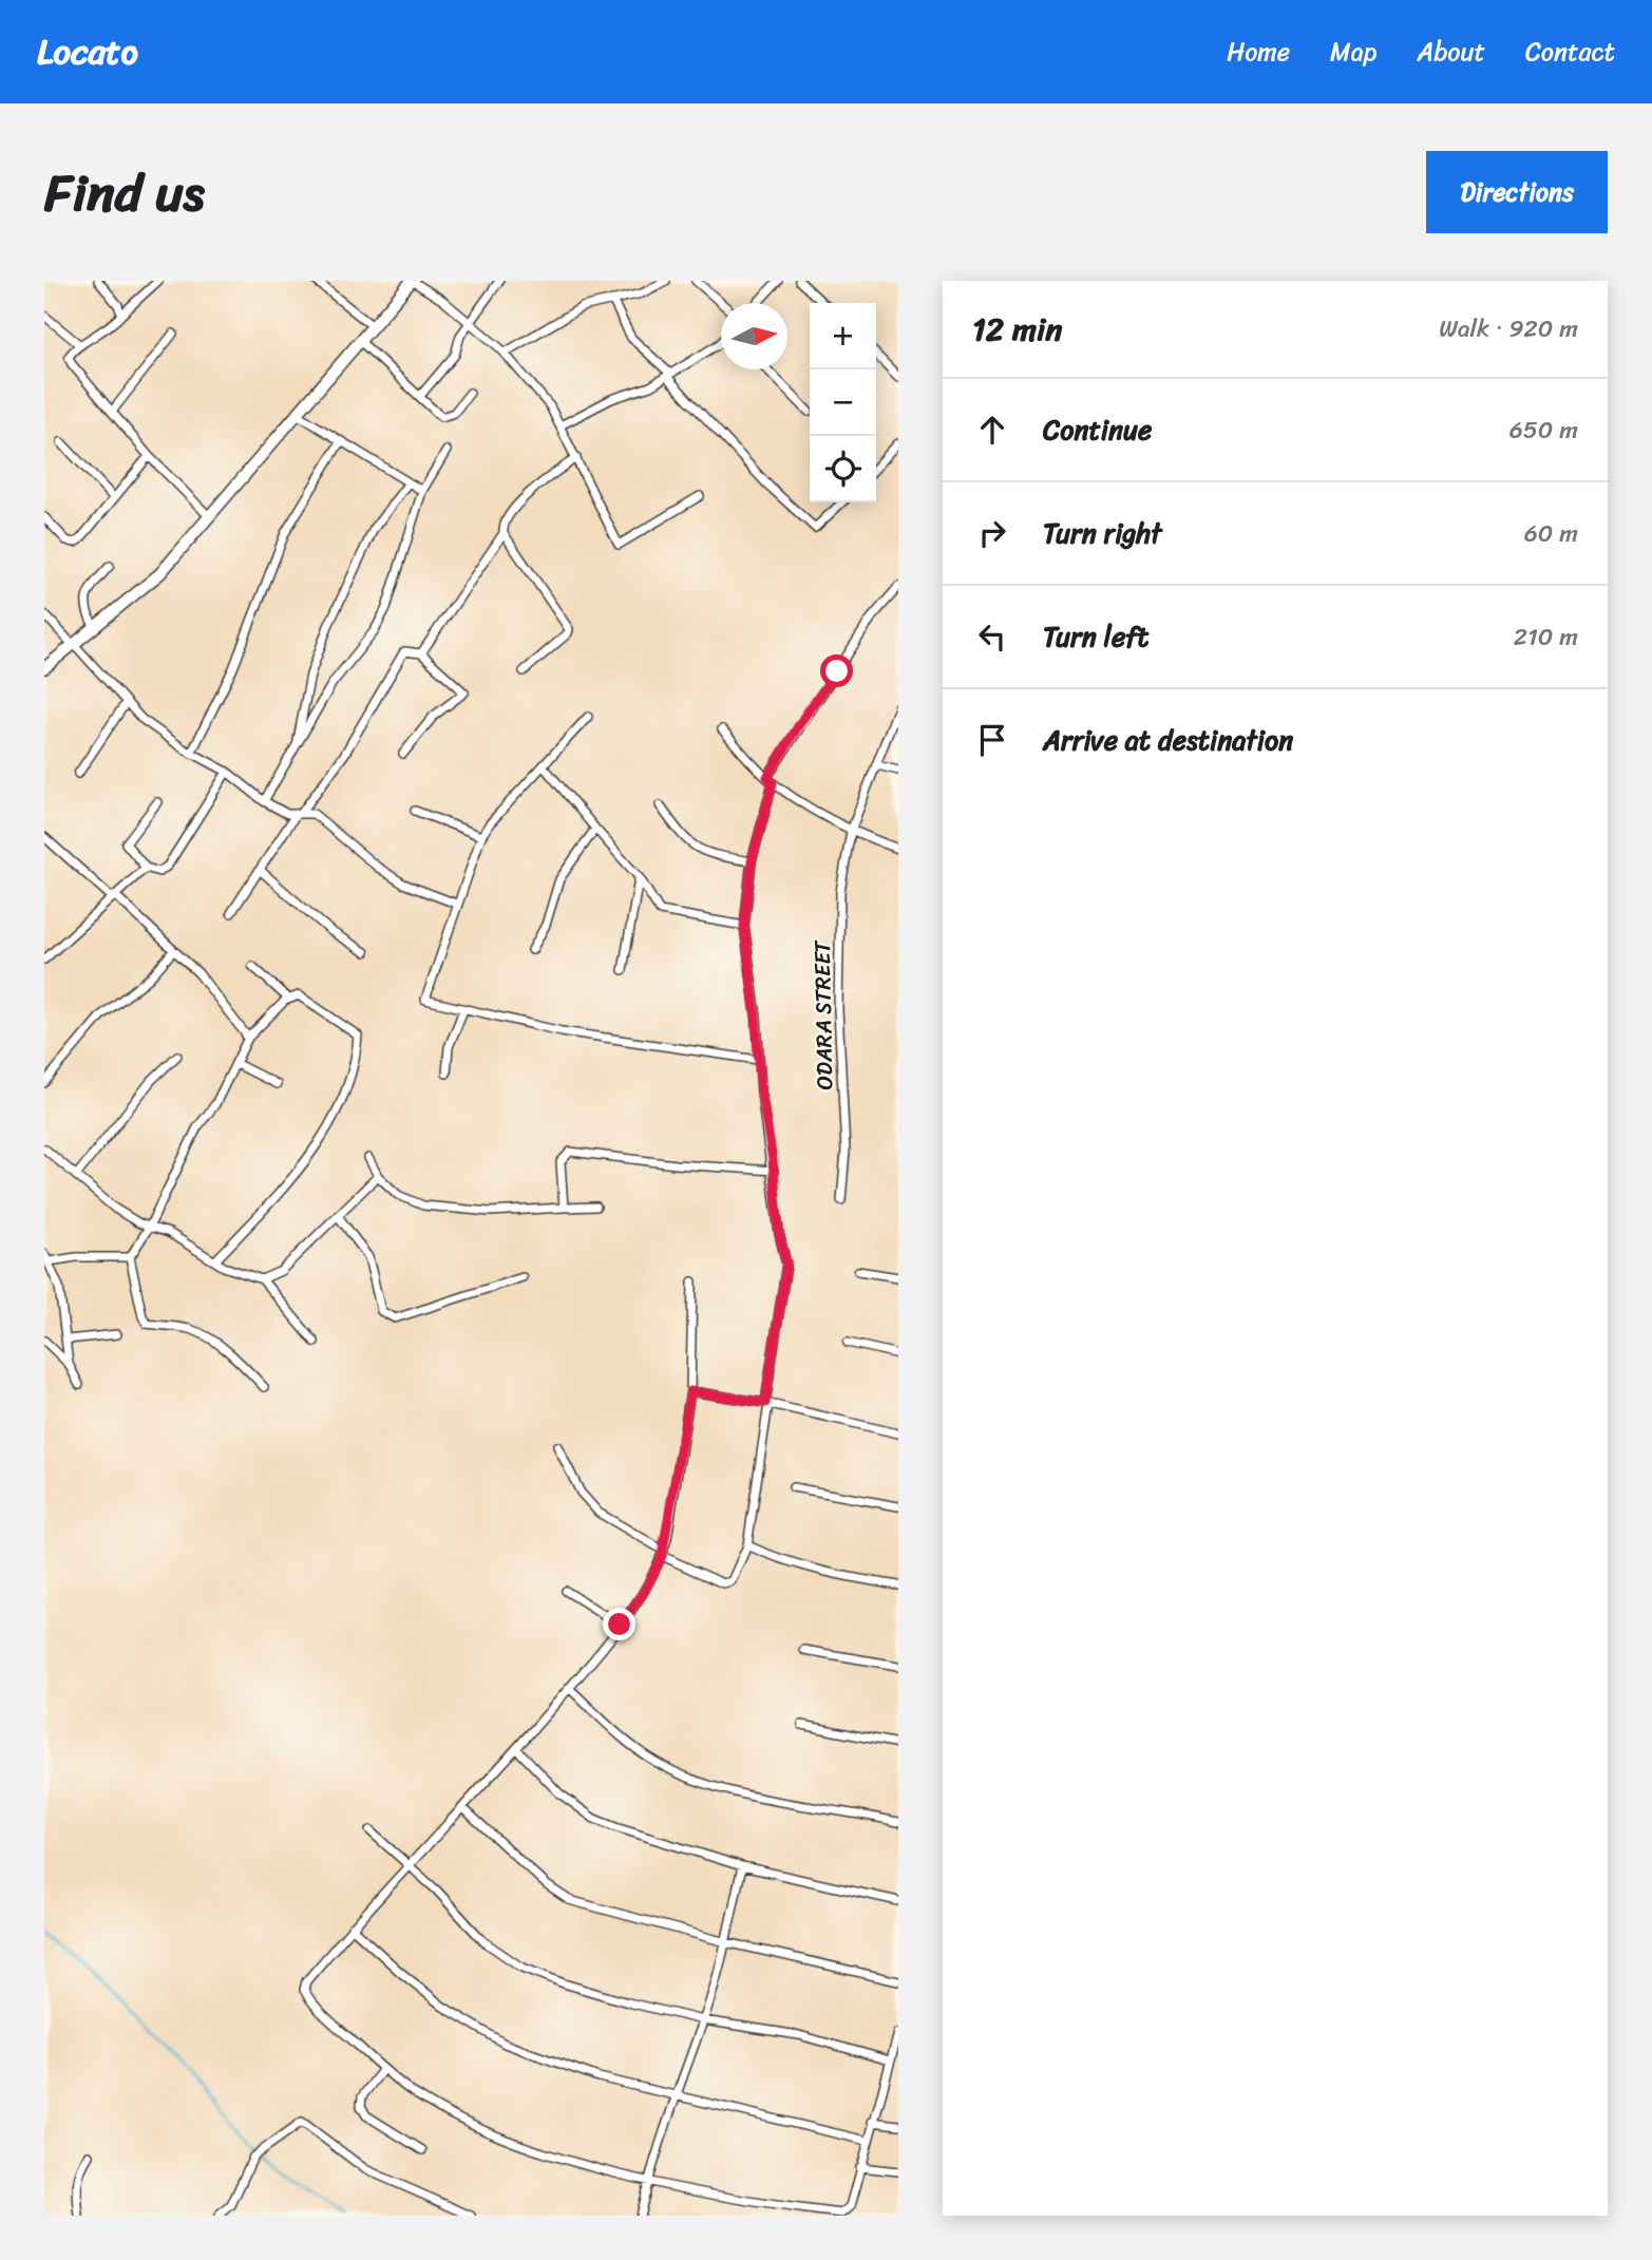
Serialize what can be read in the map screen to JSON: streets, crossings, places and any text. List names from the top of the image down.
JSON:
{
  "streets": {
    "street": ["ODARA STREET"]
  },
  "north": "right",
  "page": {
    "header": "Locato",
    "nav": [
      "Home",
      "Map",
      "About",
      "Contact"
    ],
    "title": "Find us",
    "buttons": "Directions",
    "heading": ["12 min", "Walk · 920 m"],
    "map_buttons": ["+", "−"],
    "list": [
      ["Continue", "650 m"],
      ["Turn right", "60 m"],
      ["Turn left", "210 m"],
      "Arrive at destination"
    ]
  }
}
